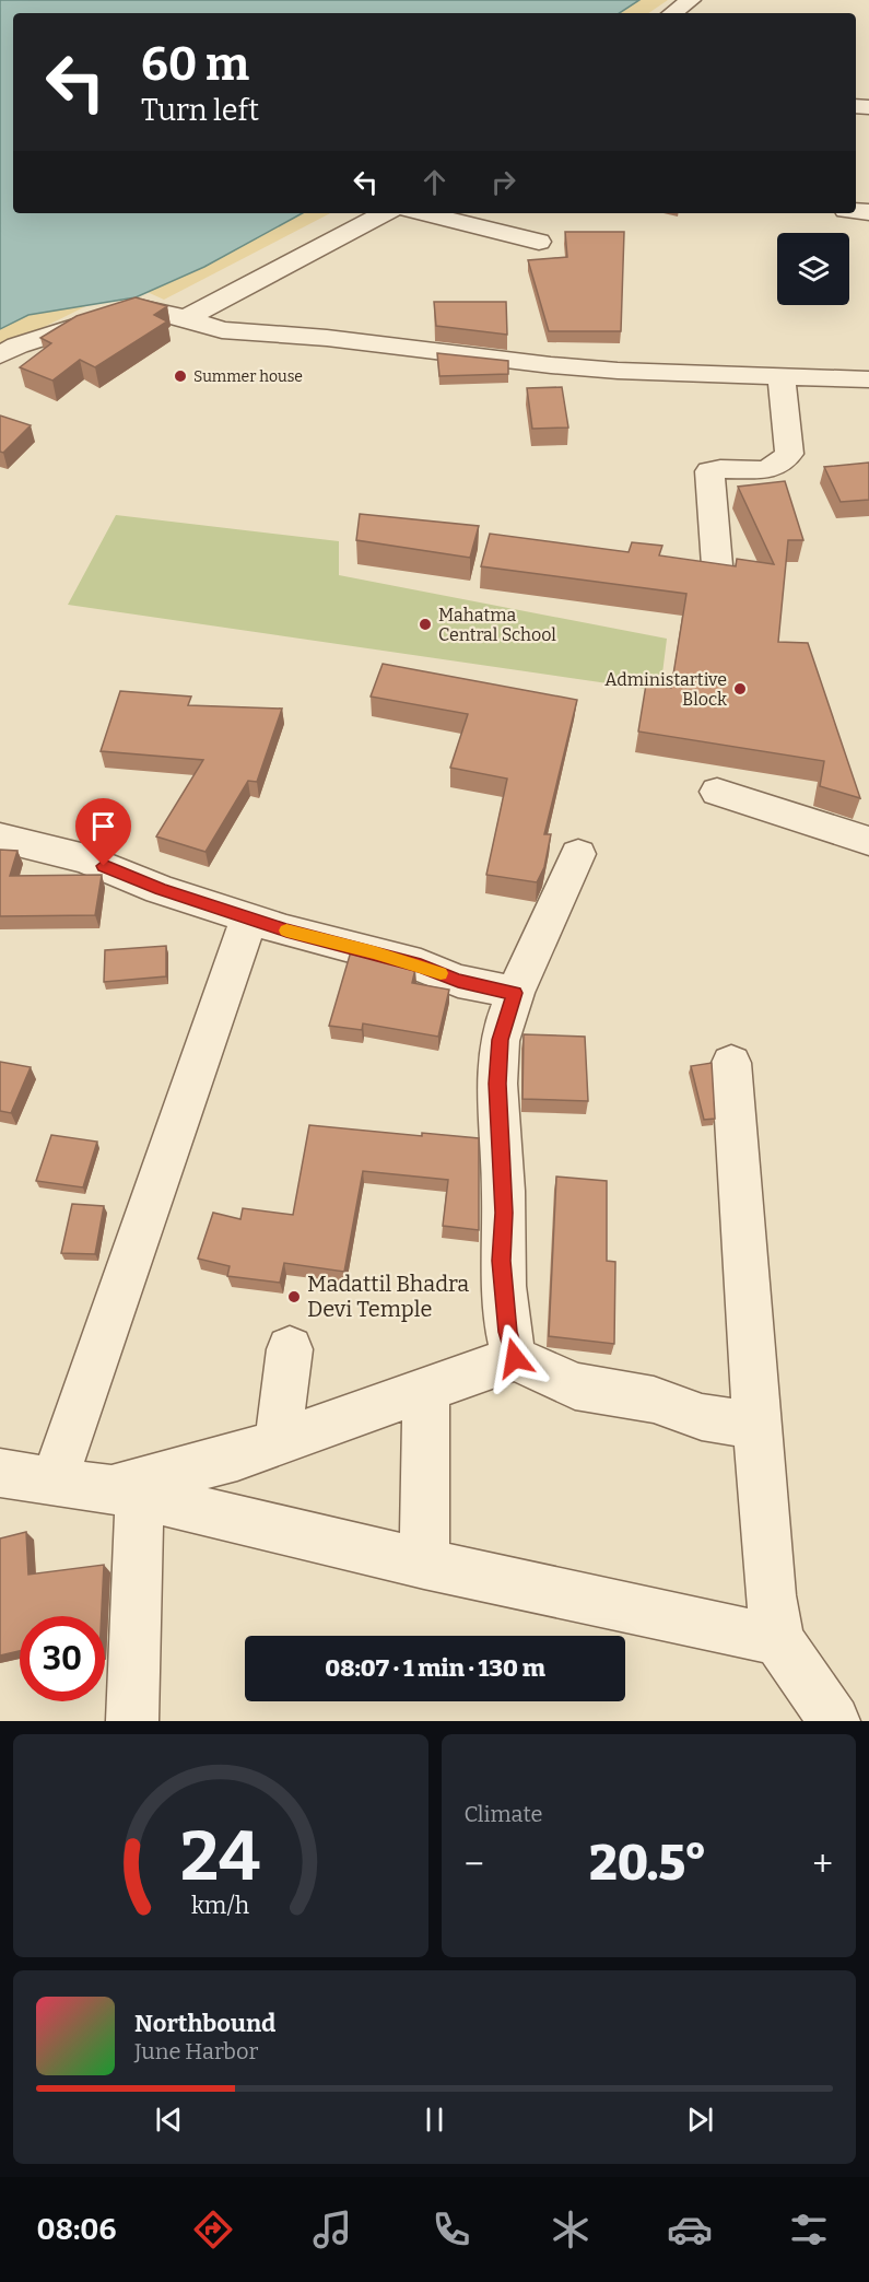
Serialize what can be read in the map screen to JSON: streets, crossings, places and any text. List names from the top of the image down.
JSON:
{
  "places": [
    "Summer house",
    "Mahatma Central School",
    "Administartive Block",
    "Madattil Bhadra Devi Temple"
  ],
  "page": {
    "turn": ["60 m", "Turn left"],
    "limit": "30",
    "trip": "08:07 · 1 min · 130 m",
    "tile": "Climate",
    "heat": ["−", "20.5°", "+"],
    "song": ["Northbound", "June Harbor"],
    "tabs": "08:06",
    "gauge": ["24", "km/h"]
  }
}
